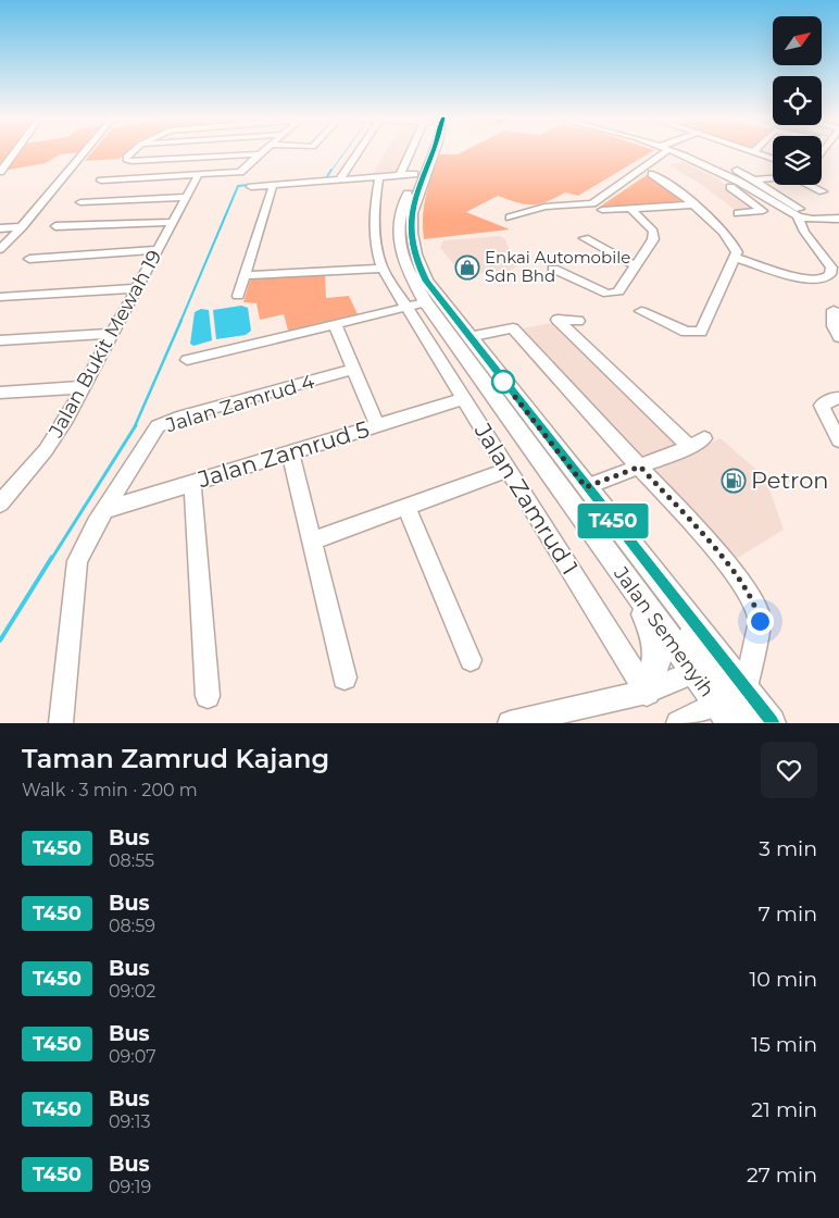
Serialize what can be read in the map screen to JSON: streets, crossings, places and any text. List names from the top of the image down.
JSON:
{
  "streets": {
    "main road": ["Jalan Semenyih"],
    "street": [
      "Jalan Bukit Mewah 19",
      "Jalan Zamrud 4",
      "Jalan Zamrud 5",
      "Jalan Zamrud 1"
    ]
  },
  "crossings": [
    ["Jalan Zamrud 4", "Jalan Zamrud 5"],
    ["Jalan Zamrud 5", "Jalan Zamrud 1"],
    ["Jalan Zamrud 1", "Jalan Semenyih"]
  ],
  "places": {
    "shop": ["Enkai Automobile Sdn Bhd"],
    "fuel station": ["Petron"]
  },
  "lines": ["bus line T450"],
  "north": "top right",
  "page": {
    "on_map": "T450",
    "heading": ["Taman Zamrud Kajang", "Walk · 3 min · 200 m"],
    "list": [
      {
        "mark": "T450",
        "name": "Bus",
        "note": "08:55",
        "value": "3 min"
      },
      {
        "mark": "T450",
        "name": "Bus",
        "note": "08:59",
        "value": "7 min"
      },
      {
        "mark": "T450",
        "name": "Bus",
        "note": "09:02",
        "value": "10 min"
      },
      {
        "mark": "T450",
        "name": "Bus",
        "note": "09:07",
        "value": "15 min"
      },
      {
        "mark": "T450",
        "name": "Bus",
        "note": "09:13",
        "value": "21 min"
      },
      {
        "mark": "T450",
        "name": "Bus",
        "note": "09:19",
        "value": "27 min"
      }
    ]
  }
}
